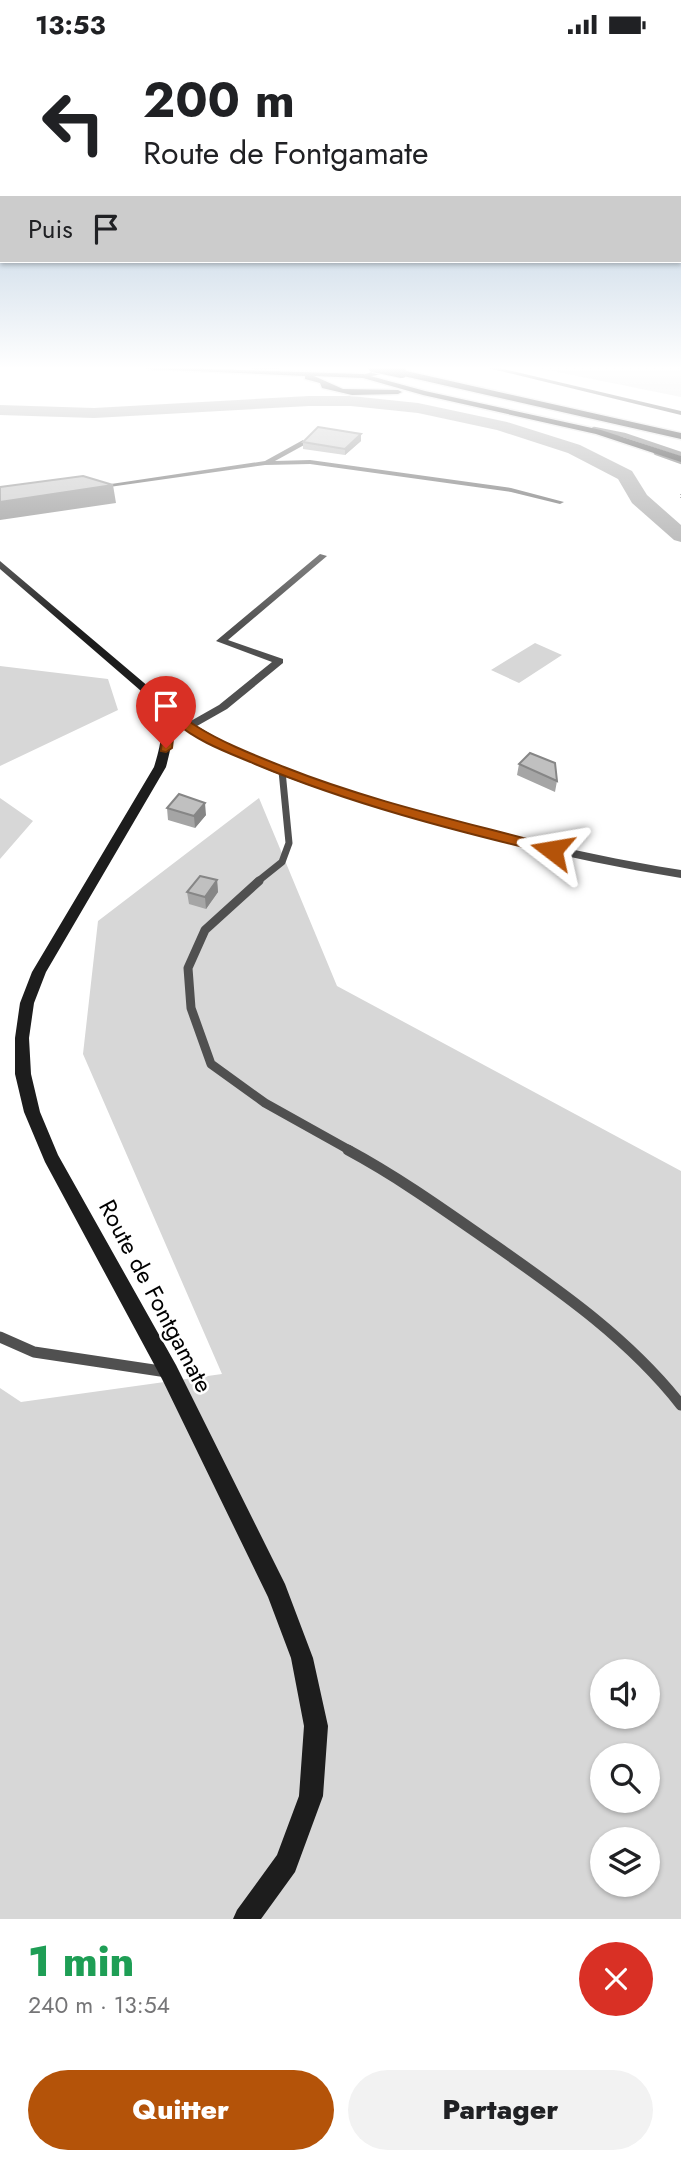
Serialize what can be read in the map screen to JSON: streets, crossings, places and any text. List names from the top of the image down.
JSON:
{
  "streets": {
    "street": ["Route de Fontgamate"]
  },
  "page": {
    "status": "13:53",
    "turn": ["200 m", "Route de Fontgamate"],
    "then": "Puis",
    "heading": ["1 min", "240 m · 13:54"],
    "buttons": ["Quitter", "Partager"]
  }
}
